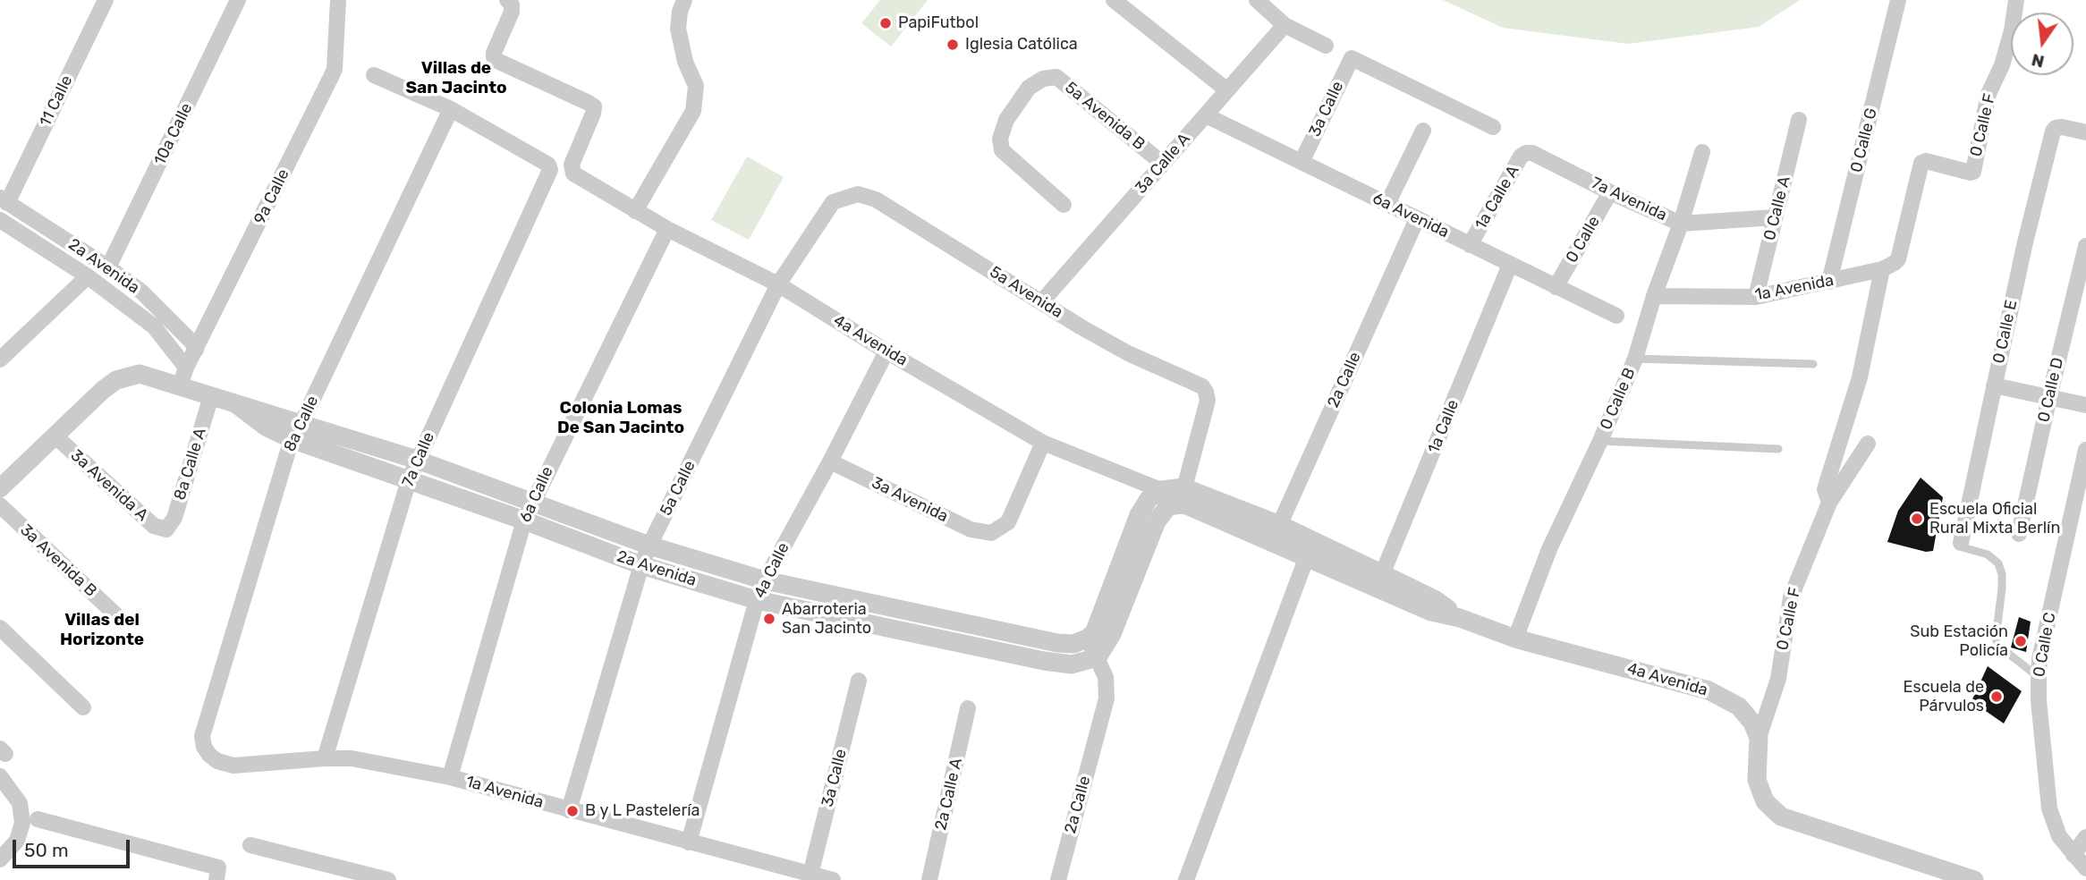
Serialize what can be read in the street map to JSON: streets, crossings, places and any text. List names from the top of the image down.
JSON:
{
  "streets": {
    "street": [
      "11 Calle",
      "3a Calle",
      "5a Avenida B",
      "0 Calle F",
      "10a Calle",
      "0 Calle G",
      "3a Calle A",
      "9a Calle",
      "1a Calle A",
      "7a Avenida",
      "0 Calle A",
      "6a Avenida",
      "0 Calle",
      "2a Avenida",
      "1a Avenida",
      "5a Avenida",
      "0 Calle E",
      "4a Avenida",
      "2a Calle",
      "0 Calle D",
      "0 Calle B",
      "8a Calle",
      "1a Calle",
      "7a Calle",
      "8a Calle A",
      "3a Avenida A",
      "5a Calle",
      "6a Calle",
      "3a Avenida",
      "3a Avenida B",
      "4a Calle",
      "0 Calle C",
      "2a Calle A"
    ]
  },
  "crossings": [
    ["11 Calle", "2a Avenida"],
    ["3a Calle", "6a Avenida"],
    ["3a Calle", "1a Avenida"],
    ["5a Avenida B", "3a Calle A"],
    ["0 Calle F", "1a Avenida"],
    ["0 Calle F", "4a Avenida"],
    ["10a Calle", "2a Avenida"],
    ["0 Calle G", "1a Avenida"],
    ["3a Calle A", "6a Avenida"],
    ["3a Calle A", "5a Avenida"],
    ["9a Calle", "2a Avenida"],
    ["1a Calle A", "7a Avenida"],
    ["1a Calle A", "6a Avenida"],
    ["7a Avenida", "0 Calle A"],
    ["7a Avenida", "0 Calle"],
    ["7a Avenida", "0 Calle B"],
    ["0 Calle A", "1a Avenida"],
    ["6a Avenida", "0 Calle"],
    ["6a Avenida", "2a Calle"],
    ["6a Avenida", "1a Calle"],
    ["2a Avenida", "2a Calle"],
    ["2a Avenida", "8a Calle"],
    ["2a Avenida", "7a Calle"],
    ["2a Avenida", "8a Calle A"],
    ["2a Avenida", "3a Avenida A"],
    ["2a Avenida", "5a Calle"],
    ["2a Avenida", "6a Calle"],
    ["2a Avenida", "4a Calle"],
    ["1a Avenida", "0 Calle B"],
    ["1a Avenida", "8a Calle"],
    ["1a Avenida", "7a Calle"],
    ["1a Avenida", "5a Calle"],
    ["1a Avenida", "6a Calle"],
    ["1a Avenida", "4a Calle"],
    ["5a Avenida", "4a Avenida"],
    ["5a Avenida", "5a Calle"],
    ["4a Avenida", "2a Calle"],
    ["4a Avenida", "0 Calle B"],
    ["4a Avenida", "1a Calle"],
    ["4a Avenida", "5a Calle"],
    ["4a Avenida", "6a Calle"],
    ["4a Avenida", "3a Avenida"],
    ["4a Avenida", "4a Calle"],
    ["8a Calle", "7a Calle"],
    ["8a Calle A", "3a Avenida A"],
    ["3a Avenida", "4a Calle"]
  ],
  "districts": ["Villas de San Jacinto", "Colonia Lomas De San Jacinto", "Villas del Horizonte"],
  "places": [
    "PapiFutbol",
    "Iglesia Católica",
    "Escuela Oficial Rural Mixta Berlín",
    "Abarroteria San Jacinto",
    "Sub Estación Policía",
    "Escuela de Párvulos",
    "B y L Pastelería"
  ],
  "scale_bar": "50 m",
  "north": "bottom"
}
